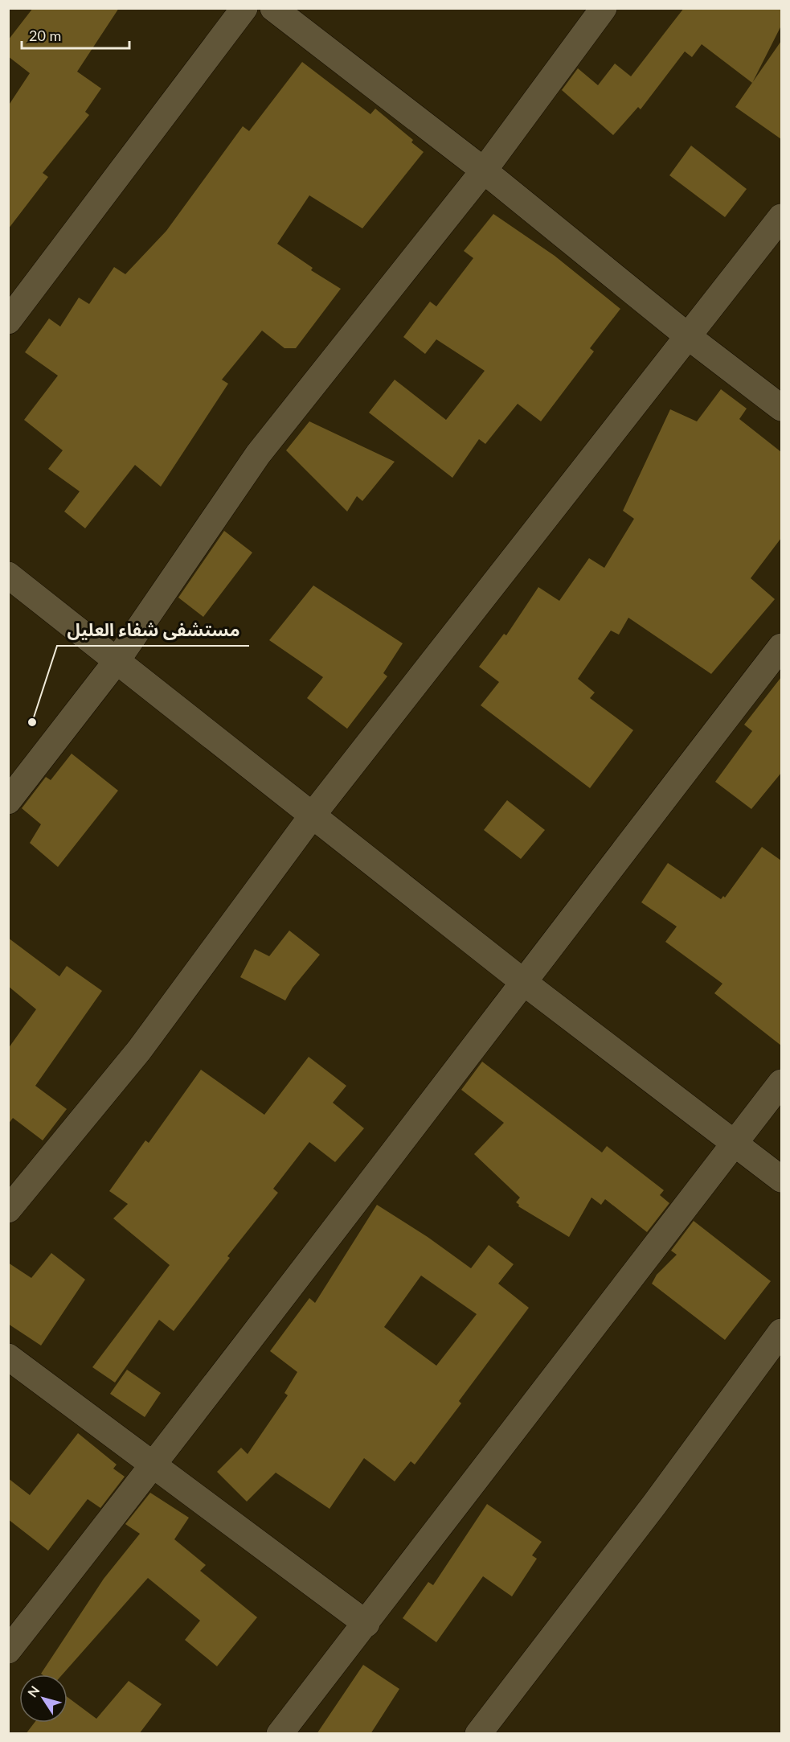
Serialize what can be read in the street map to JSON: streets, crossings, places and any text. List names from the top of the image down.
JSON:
{
  "places": ["مستشفى شفاء العليل"],
  "scale_bar": "20 m",
  "north": "top left"
}
